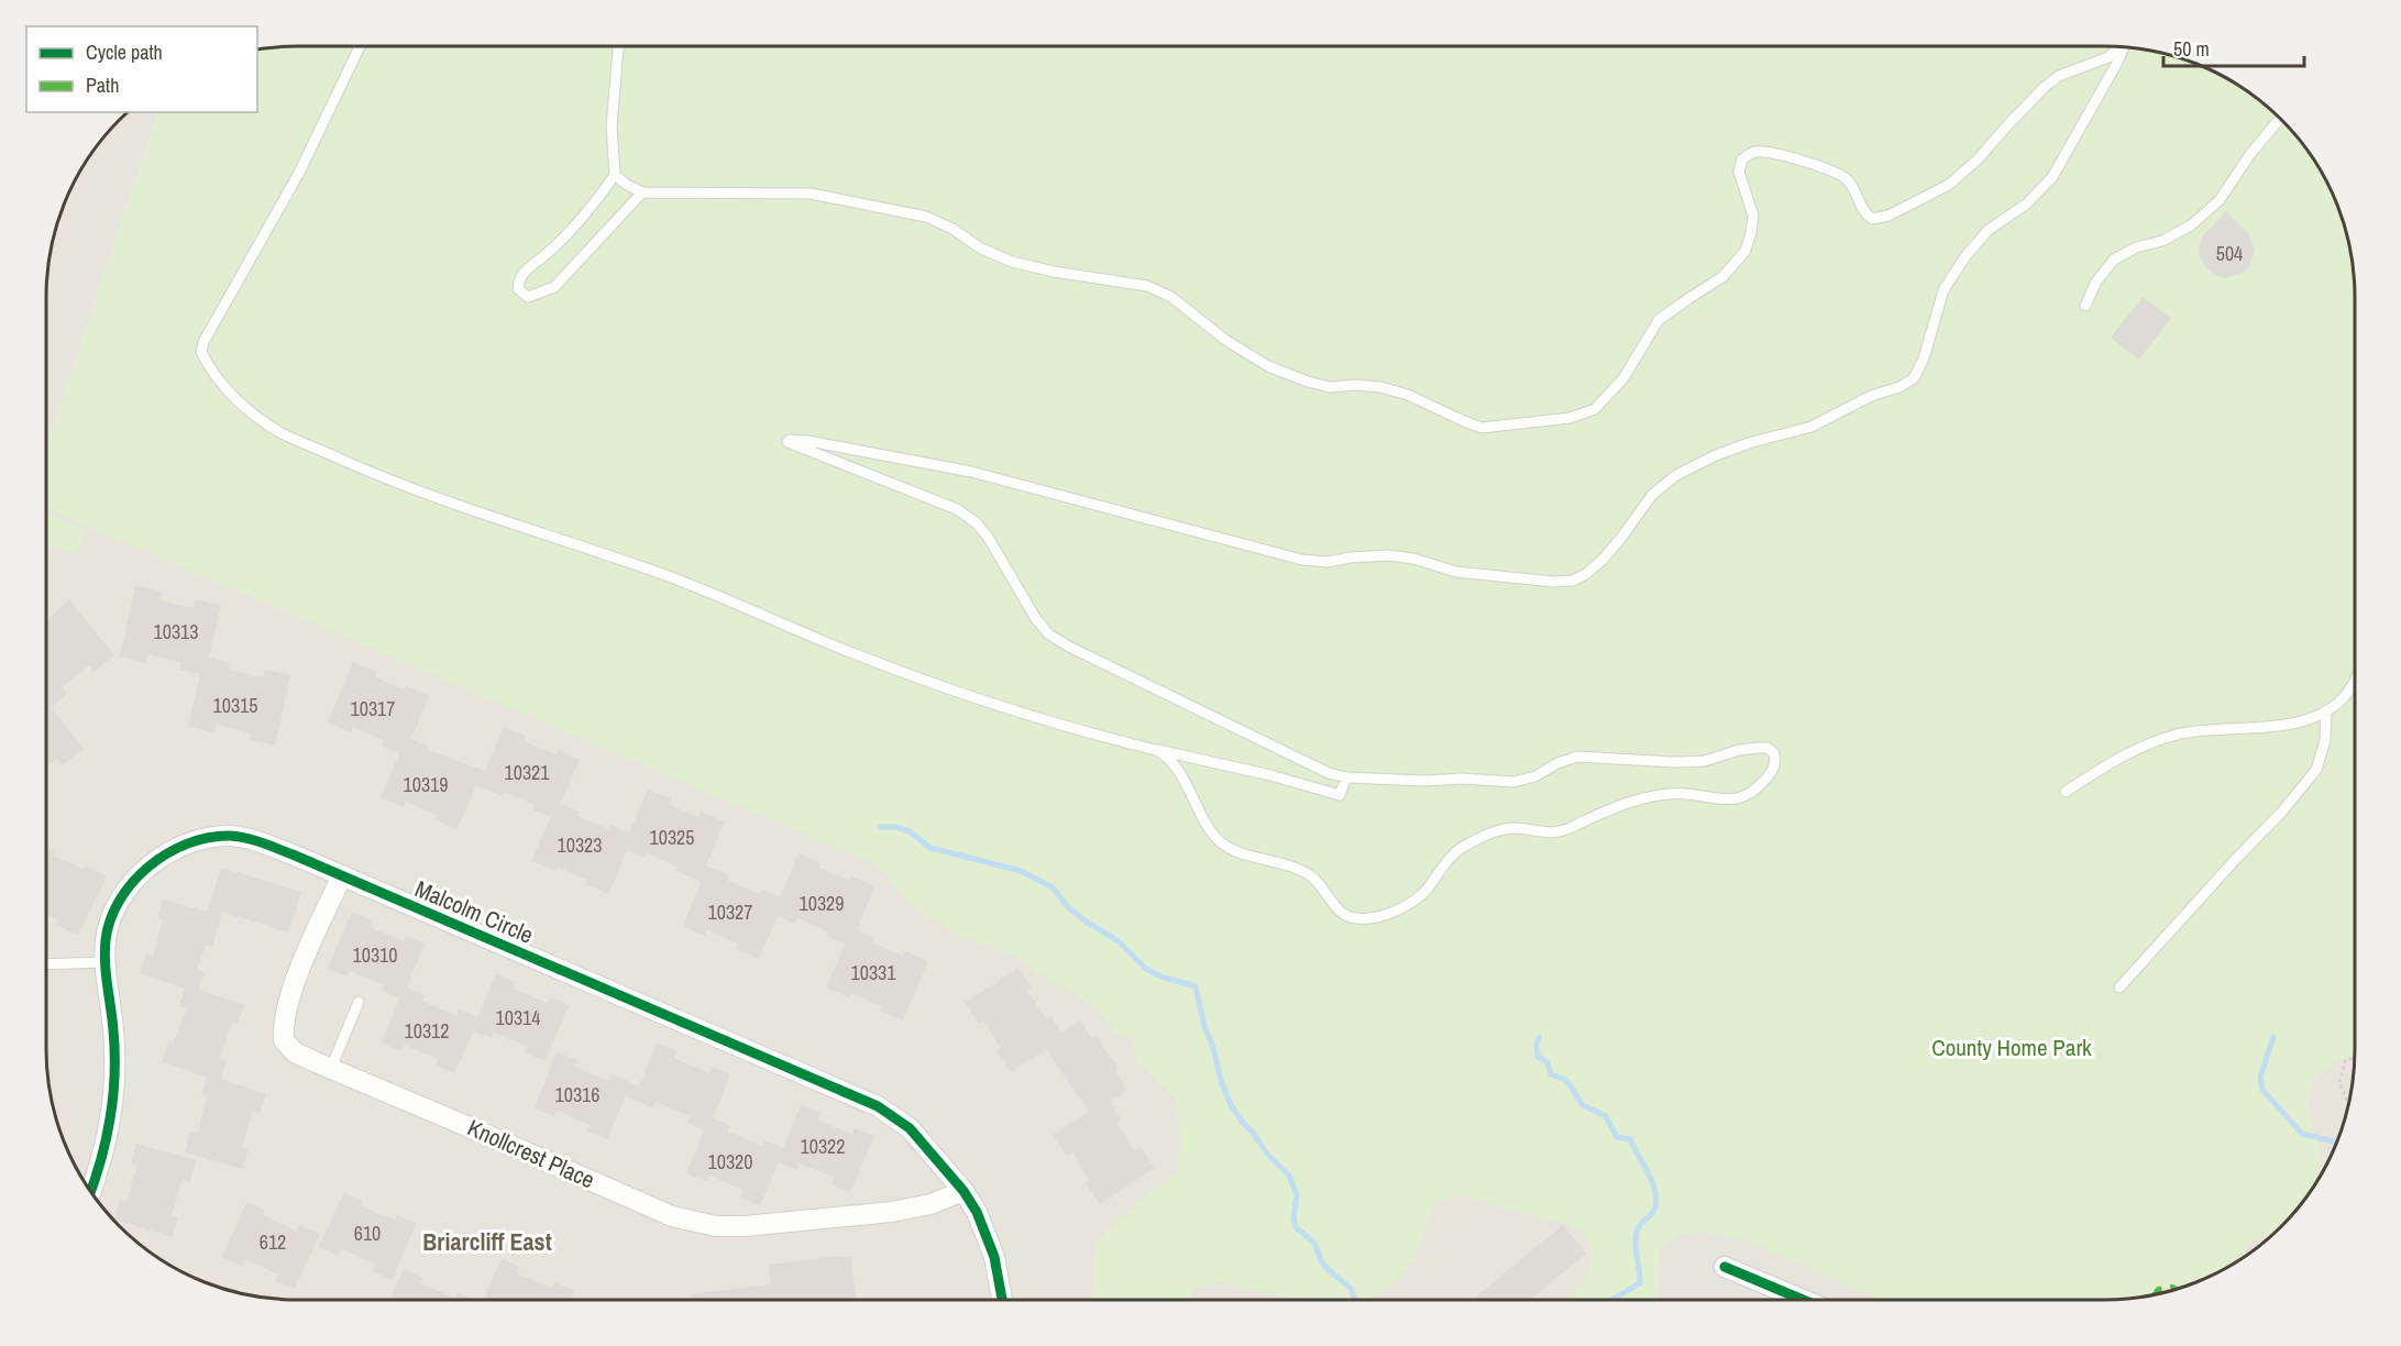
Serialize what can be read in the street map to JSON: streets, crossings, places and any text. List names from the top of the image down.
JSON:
{
  "streets": {
    "street": ["Malcolm Circle", "Knollcrest Place"]
  },
  "crossings": [
    ["Malcolm Circle", "Knollcrest Place"]
  ],
  "districts": ["Briarcliff East"],
  "parks": ["County Home Park"],
  "house_numbers": [
    "504",
    "10313",
    "10315",
    "10317",
    "10321",
    "10319",
    "10325",
    "10323",
    "10329",
    "10327",
    "10310",
    "10331",
    "10314",
    "10312",
    "10316",
    "10322",
    "10320",
    "610",
    "612"
  ],
  "legend": ["Cycle path", "Path"],
  "scale_bar": "50 m"
}
